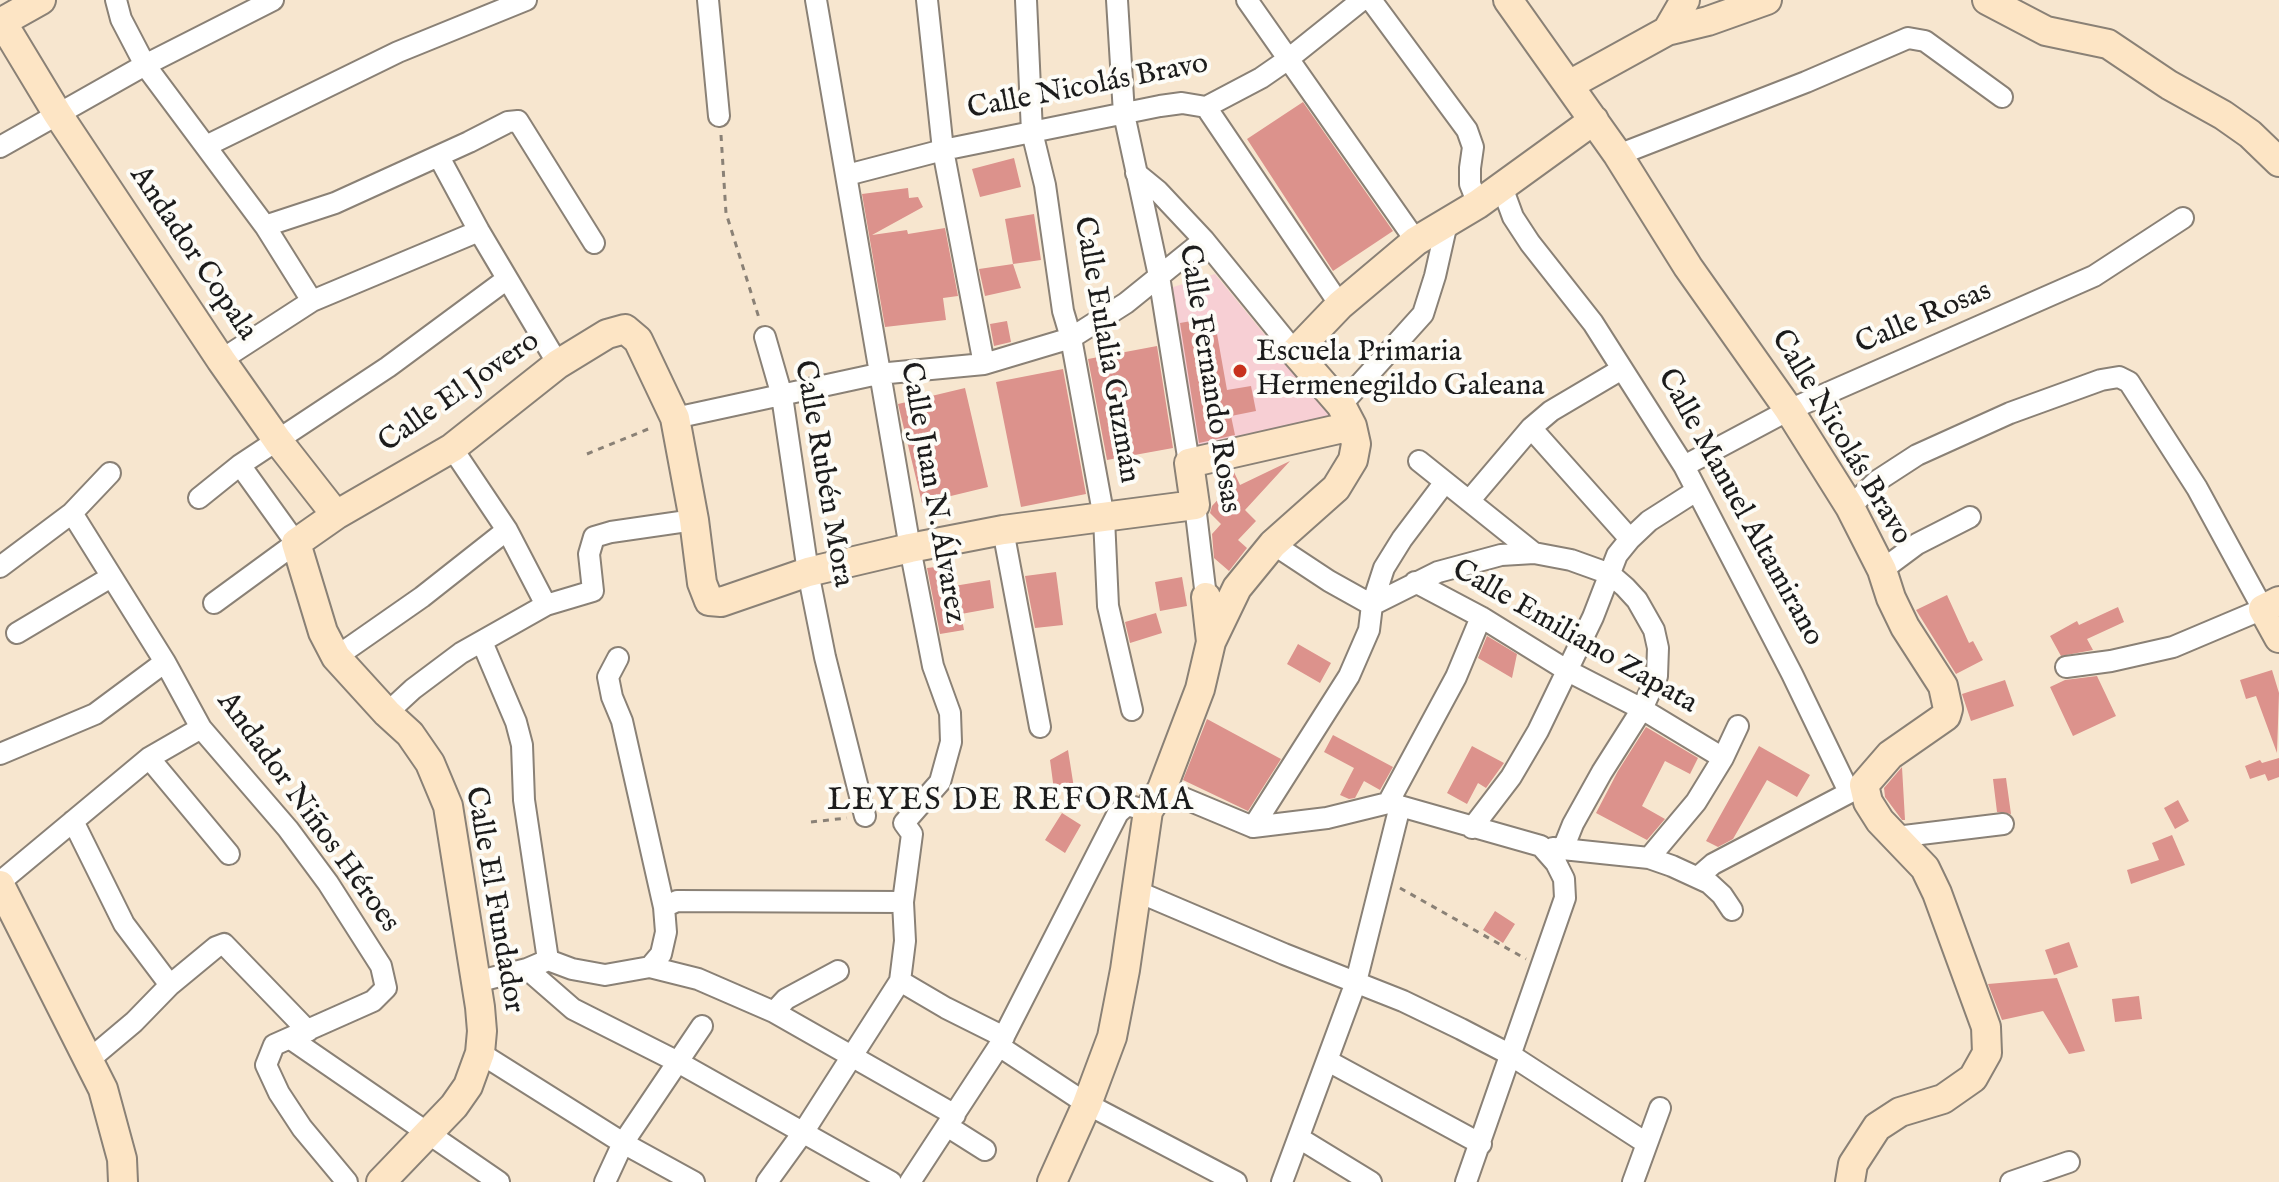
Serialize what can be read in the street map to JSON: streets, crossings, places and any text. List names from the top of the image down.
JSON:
{
  "streets": {
    "street": [
      "Calle Nicolás Bravo",
      "Andador Copala",
      "Calle Rosas",
      "Calle Eulalia Guzmán",
      "Calle Fernando Rosas",
      "Calle El Jovero",
      "Calle Rubén Mora",
      "Calle Juan N. Álvarez",
      "Calle Manuel Altamirano",
      "Calle Emiliano Zapata",
      "Andador Niños Héroes",
      "Calle El Fundador"
    ]
  },
  "crossings": [
    ["Calle Nicolás Bravo", "Calle Rosas"],
    ["Calle Nicolás Bravo", "Calle Eulalia Guzmán"],
    ["Calle Nicolás Bravo", "Calle Fernando Rosas"],
    ["Calle Nicolás Bravo", "Calle Juan N. Álvarez"],
    ["Calle Nicolás Bravo", "Calle Manuel Altamirano"],
    ["Andador Copala", "Calle El Jovero"],
    ["Calle Rosas", "Calle Manuel Altamirano"],
    ["Calle El Jovero", "Calle El Fundador"]
  ],
  "districts": ["LEYES DE REFORMA"],
  "places": ["Escuela Primaria Hermenegildo Galeana"]
}
